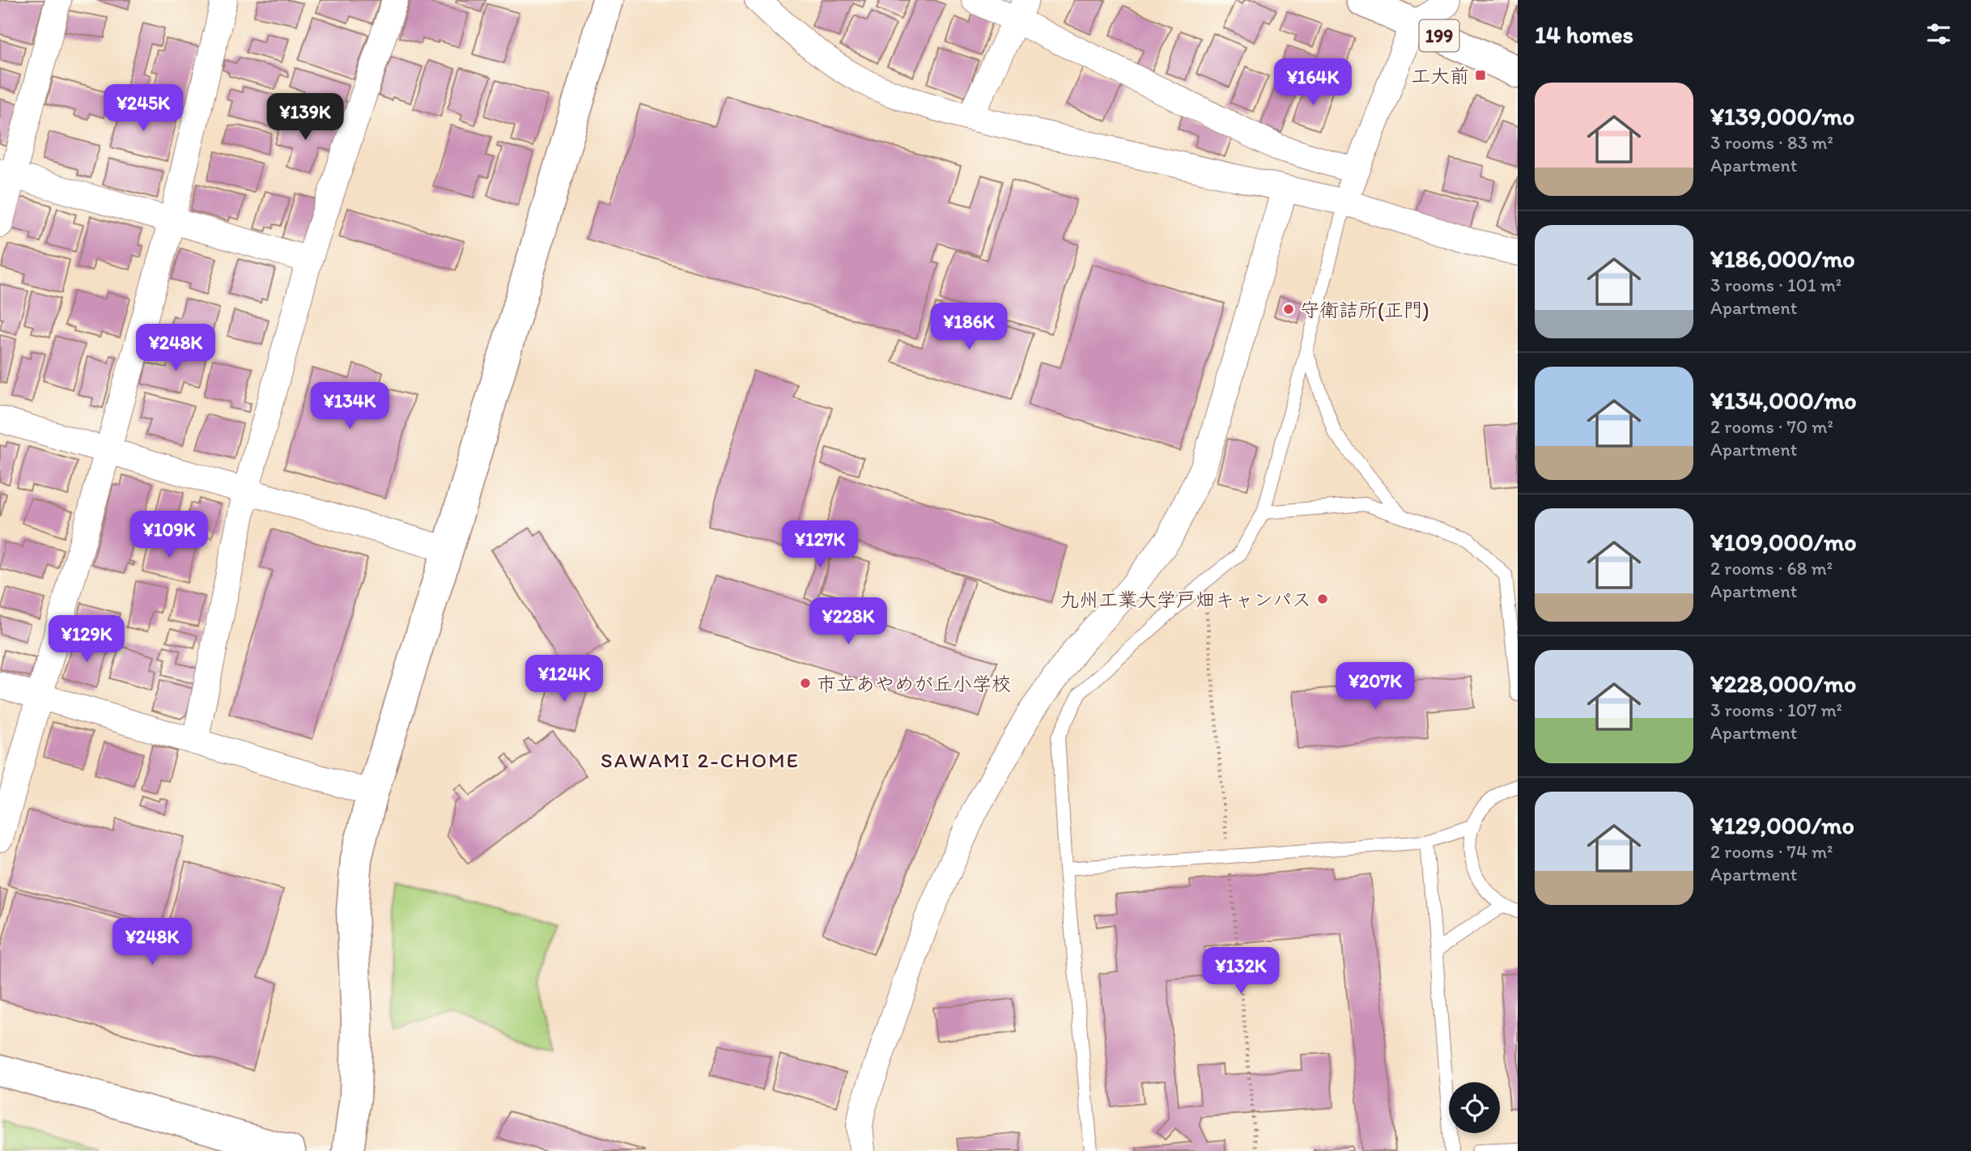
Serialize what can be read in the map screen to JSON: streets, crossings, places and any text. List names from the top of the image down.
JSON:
{
  "streets": {
    "main road": ["199"]
  },
  "districts": ["SAWAMI 2-CHOME"],
  "places": {
    "transit": ["工大前"],
    "other": ["守衛詰所(正門)", "九州工業大学戸畑キャンパス", "市立あやめが丘小学校"]
  },
  "page": {
    "heading": "14 homes",
    "price": [
      "¥164K",
      "¥245K",
      "¥139K",
      "¥186K",
      "¥248K",
      "¥134K",
      "¥109K",
      "¥127K",
      "¥228K",
      "¥129K",
      "¥124K",
      "¥207K",
      "¥248K",
      "¥132K"
    ],
    "list": [
      {
        "name": "¥139,000/mo",
        "note": "3 rooms · 83 m² · Apartment"
      },
      {
        "name": "¥186,000/mo",
        "note": "3 rooms · 101 m² · Apartment"
      },
      {
        "name": "¥134,000/mo",
        "note": "2 rooms · 70 m² · Apartment"
      },
      {
        "name": "¥109,000/mo",
        "note": "2 rooms · 68 m² · Apartment"
      },
      {
        "name": "¥228,000/mo",
        "note": "3 rooms · 107 m² · Apartment"
      },
      {
        "name": "¥129,000/mo",
        "note": "2 rooms · 74 m² · Apartment"
      }
    ]
  }
}
